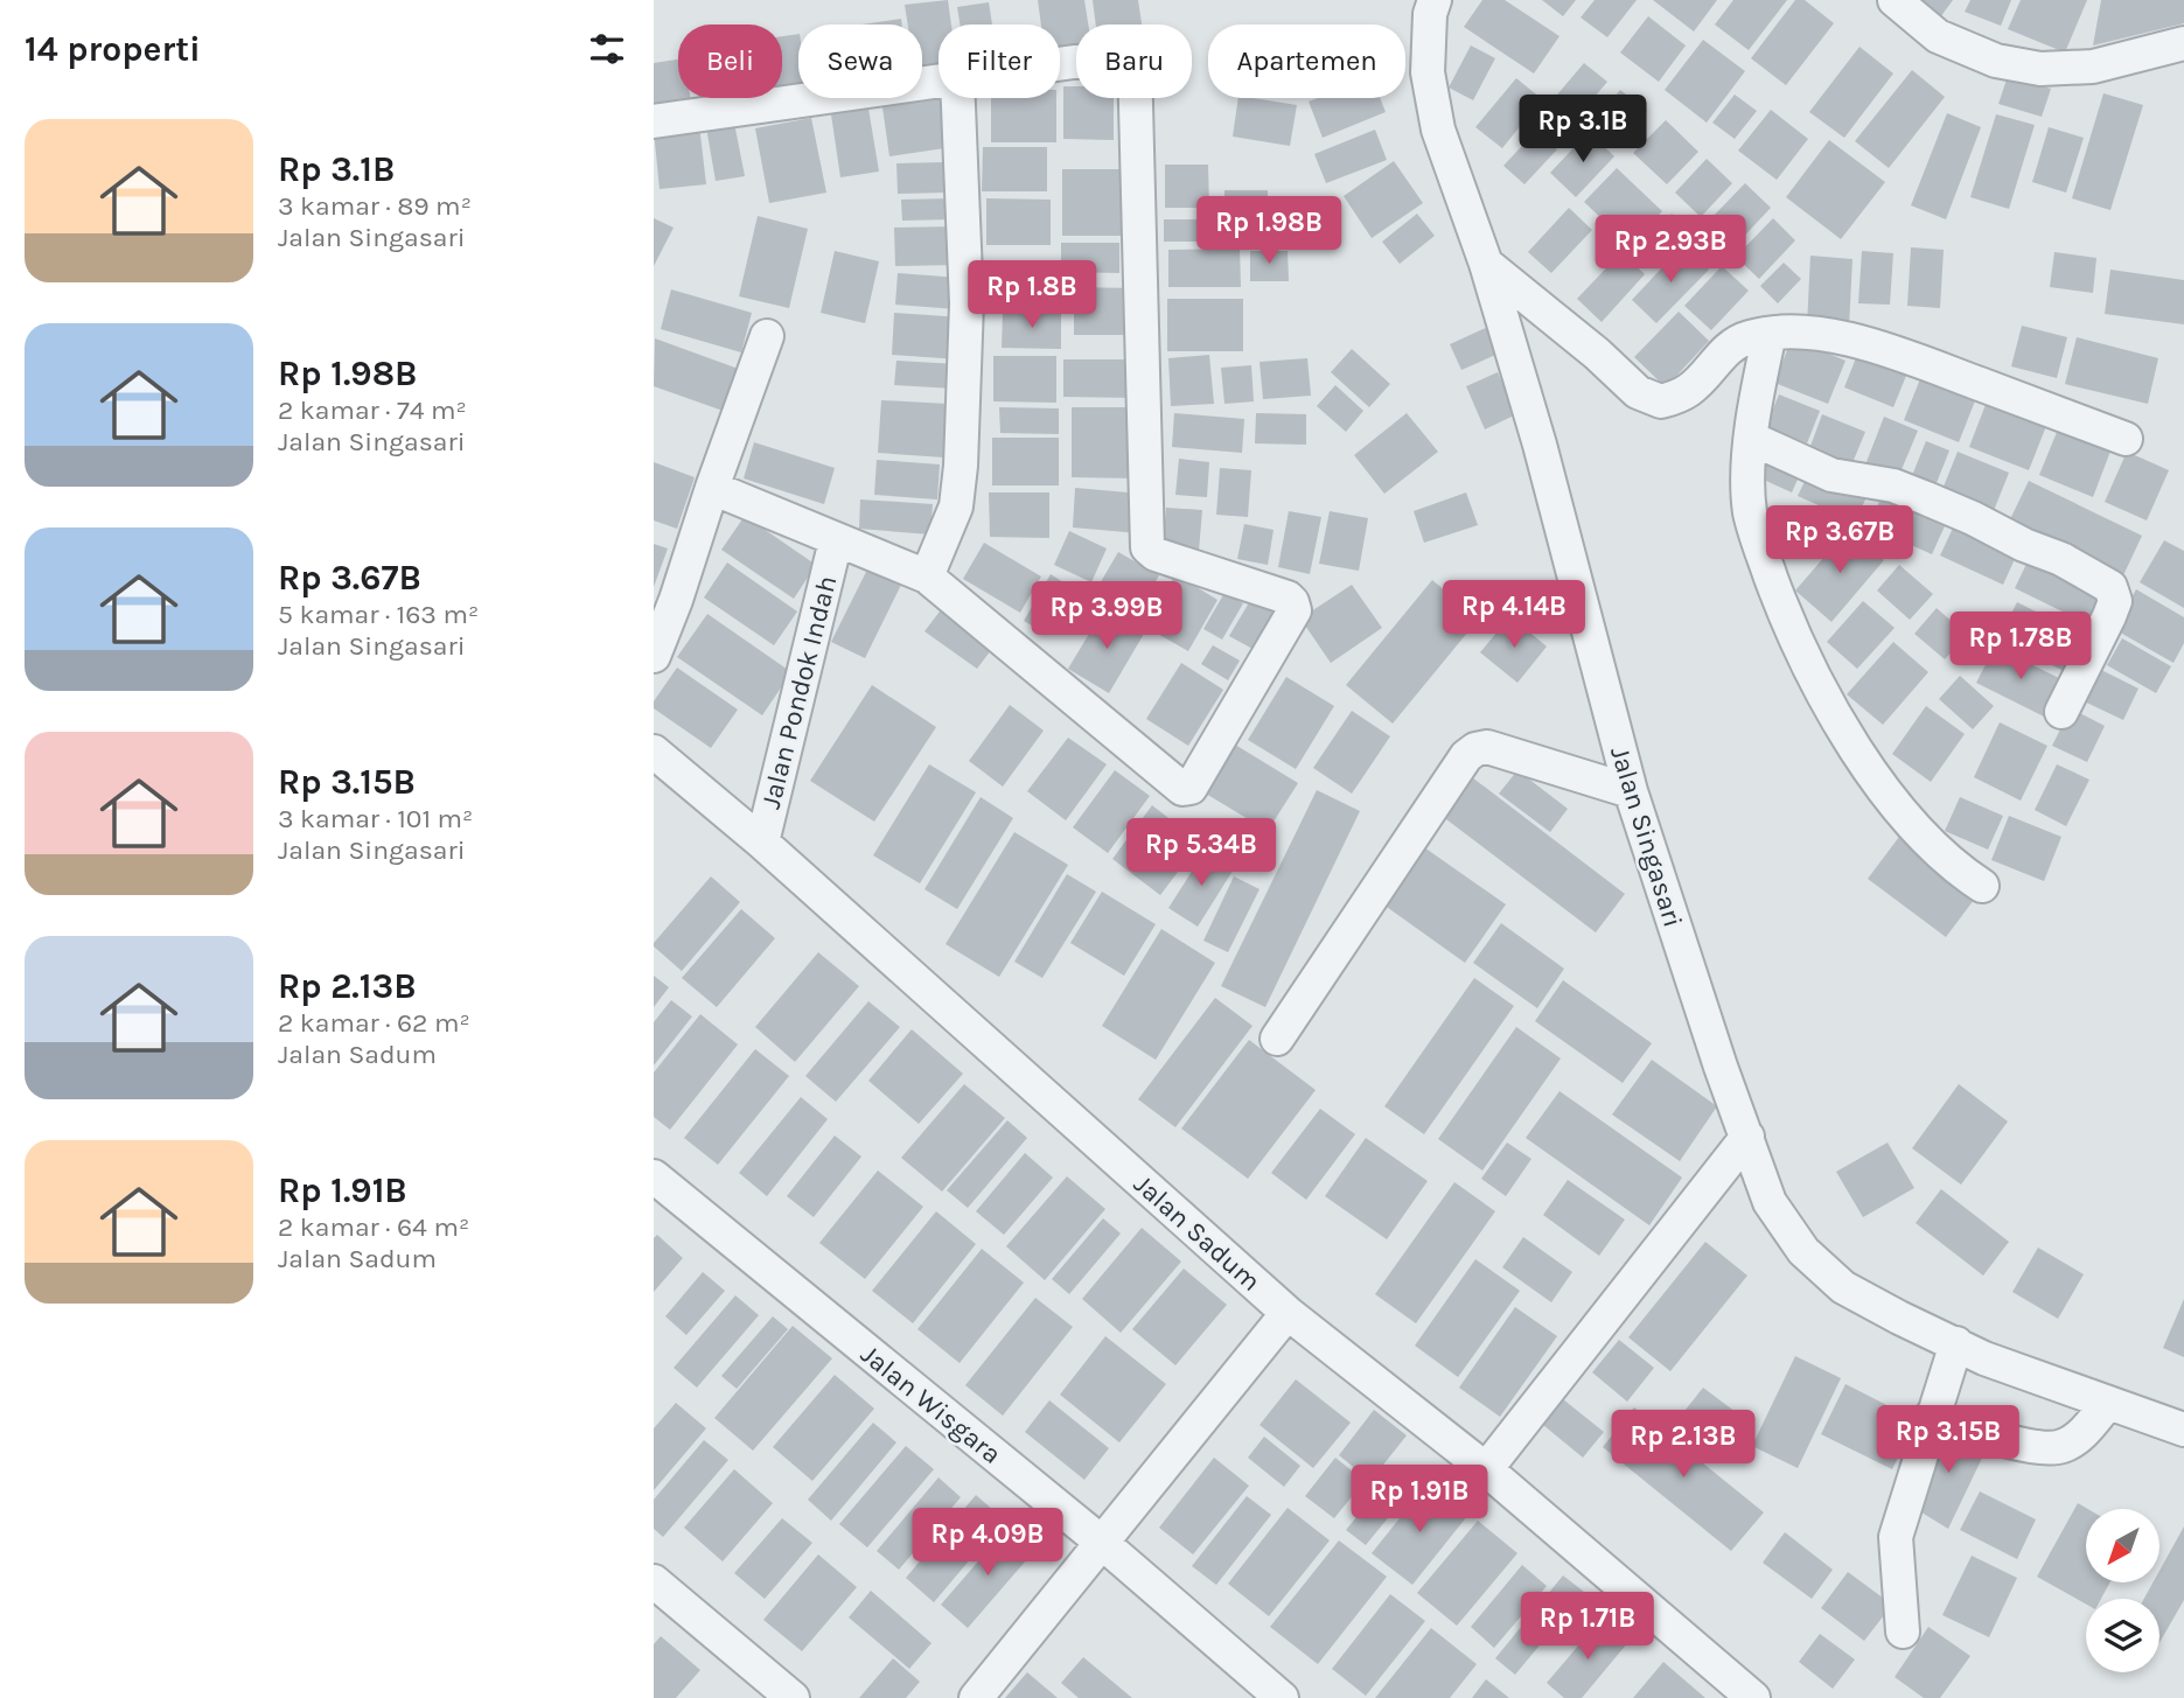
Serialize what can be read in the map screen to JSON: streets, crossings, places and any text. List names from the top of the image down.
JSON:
{
  "streets": {
    "street": [
      "Jalan Pondok Indah",
      "Jalan Singasari",
      "Jalan Sadum",
      "Jalan Wisgara"
    ]
  },
  "crossings": [
    ["Jalan Pondok Indah", "Jalan Sadum"]
  ],
  "north": "bottom left",
  "page": {
    "heading": "14 properti",
    "chip": [
      "Beli",
      "Sewa",
      "Filter",
      "Baru",
      "Apartemen"
    ],
    "price": [
      "Rp 3.1B",
      "Rp 1.98B",
      "Rp 2.93B",
      "Rp 1.8B",
      "Rp 3.67B",
      "Rp 4.14B",
      "Rp 3.99B",
      "Rp 1.78B",
      "Rp 5.34B",
      "Rp 3.15B",
      "Rp 2.13B",
      "Rp 1.91B",
      "Rp 4.09B",
      "Rp 1.71B"
    ],
    "list": [
      {
        "name": "Rp 3.1B",
        "note": "3 kamar · 89 m² · Jalan Singasari"
      },
      {
        "name": "Rp 1.98B",
        "note": "2 kamar · 74 m² · Jalan Singasari"
      },
      {
        "name": "Rp 3.67B",
        "note": "5 kamar · 163 m² · Jalan Singasari"
      },
      {
        "name": "Rp 3.15B",
        "note": "3 kamar · 101 m² · Jalan Singasari"
      },
      {
        "name": "Rp 2.13B",
        "note": "2 kamar · 62 m² · Jalan Sadum"
      },
      {
        "name": "Rp 1.91B",
        "note": "2 kamar · 64 m² · Jalan Sadum"
      }
    ]
  }
}
